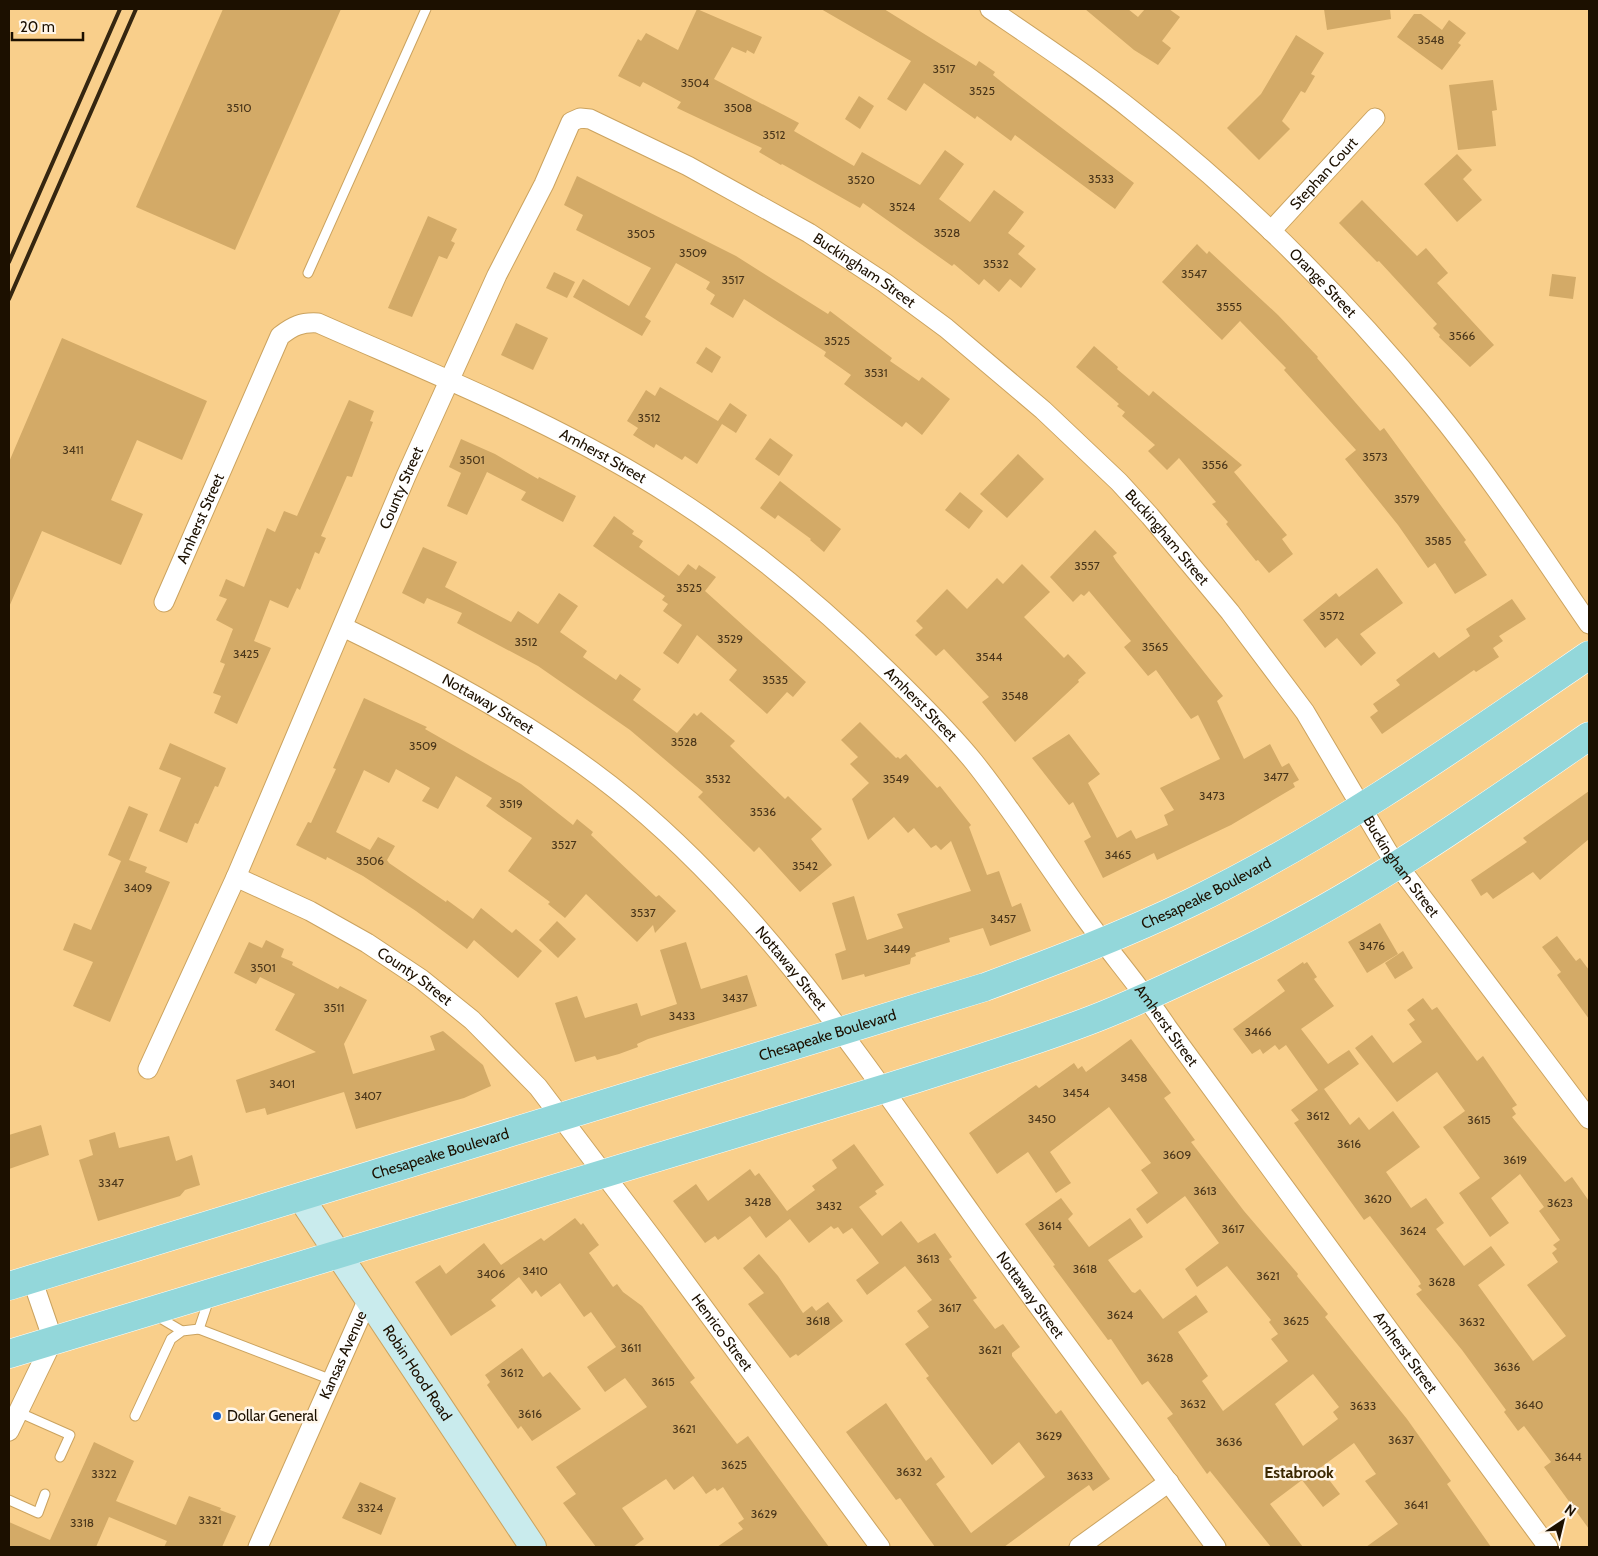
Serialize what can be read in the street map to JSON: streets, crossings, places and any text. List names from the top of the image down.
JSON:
{
  "streets": {
    "main road": ["Chesapeake Boulevard"],
    "street": [
      "Stephan Court",
      "Buckingham Street",
      "Orange Street",
      "Amherst Street",
      "County Street",
      "Nottaway Street",
      "Henrico Street",
      "Kansas Avenue",
      "Robin Hood Road"
    ]
  },
  "crossings": [
    ["Stephan Court", "Orange Street"],
    ["Buckingham Street", "County Street"],
    ["Buckingham Street", "Chesapeake Boulevard"],
    ["Amherst Street", "County Street"],
    ["Amherst Street", "Chesapeake Boulevard"],
    ["County Street", "Nottaway Street"],
    ["County Street", "Chesapeake Boulevard"],
    ["County Street", "Henrico Street"],
    ["Nottaway Street", "Chesapeake Boulevard"],
    ["Chesapeake Boulevard", "Henrico Street"],
    ["Chesapeake Boulevard", "Robin Hood Road"],
    ["Kansas Avenue", "Robin Hood Road"]
  ],
  "districts": ["Estabrook"],
  "places": ["Dollar General"],
  "house_numbers": [
    "3548",
    "3517",
    "3504",
    "3525",
    "3510",
    "3508",
    "3512",
    "3533",
    "3520",
    "3524",
    "3528",
    "3505",
    "3509",
    "3532",
    "3547",
    "3517",
    "3555",
    "3566",
    "3525",
    "3531",
    "3512",
    "3411",
    "3573",
    "3501",
    "3556",
    "3579",
    "3585",
    "3557",
    "3525",
    "3572",
    "3529",
    "3512",
    "3565",
    "3425",
    "3544",
    "3535",
    "3548",
    "3528",
    "3509",
    "3477",
    "3532",
    "3549",
    "3473",
    "3519",
    "3536",
    "3527",
    "3465",
    "3506",
    "3542",
    "3409",
    "3537",
    "3457",
    "3476",
    "3449",
    "3501",
    "3437",
    "3511",
    "3433",
    "3466",
    "3458",
    "3401",
    "3454",
    "3407",
    "3612",
    "3450",
    "3615",
    "3616",
    "3609",
    "3619",
    "3347",
    "3613",
    "3620",
    "3428",
    "3623",
    "3432",
    "3614",
    "3617",
    "3624",
    "3613",
    "3618",
    "3410",
    "3406",
    "3621",
    "3628",
    "3617",
    "3624",
    "3618",
    "3625",
    "3632",
    "3611",
    "3621",
    "3628",
    "3636",
    "3612",
    "3615",
    "3632",
    "3640",
    "3633",
    "3616",
    "3621",
    "3629",
    "3637",
    "3636",
    "3644",
    "3625",
    "3632",
    "3322",
    "3633",
    "3641",
    "3324",
    "3629",
    "3321",
    "3318"
  ],
  "scale_bar": "20 m",
  "north": "top right"
}
